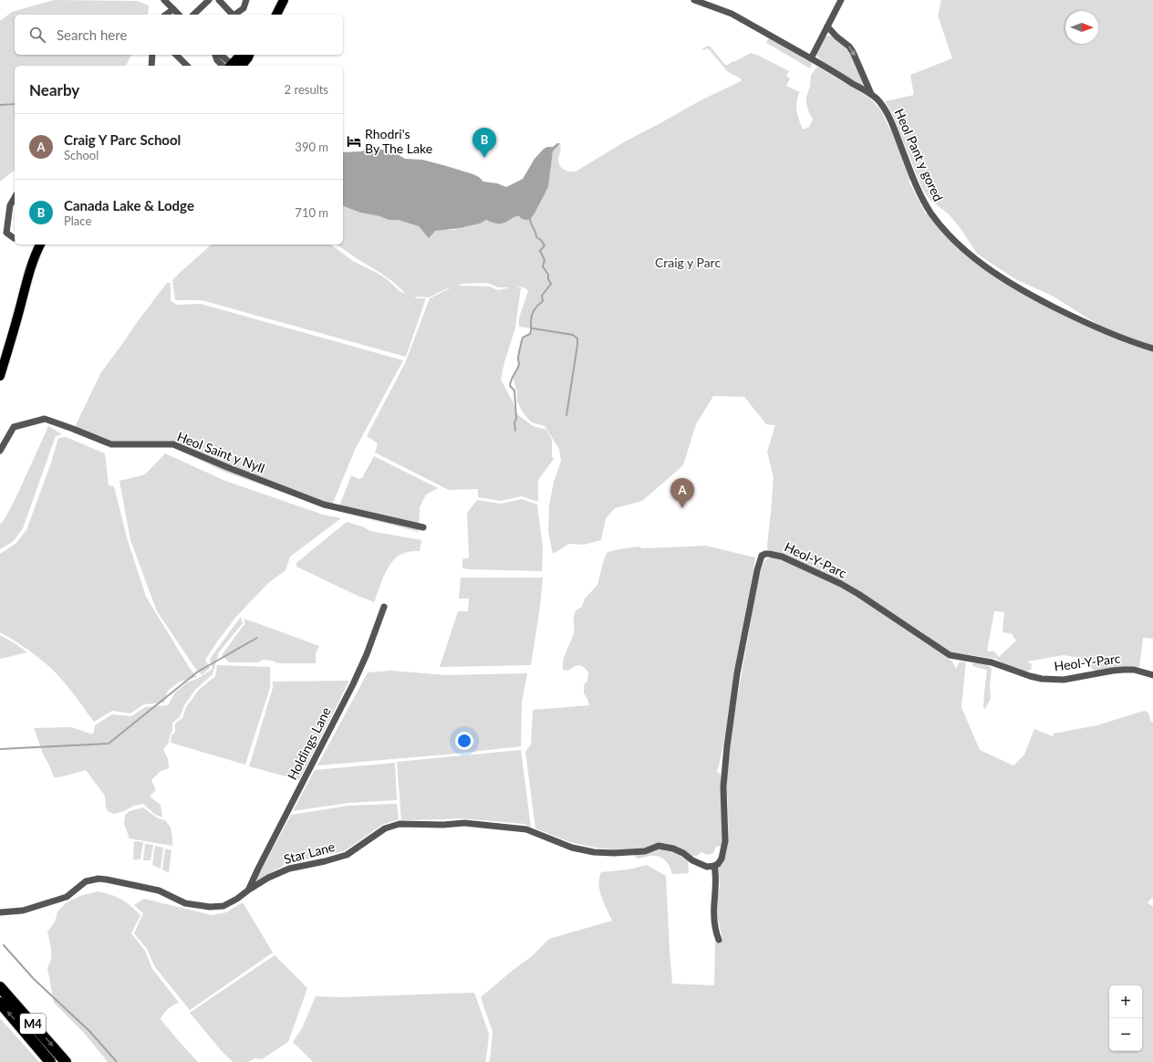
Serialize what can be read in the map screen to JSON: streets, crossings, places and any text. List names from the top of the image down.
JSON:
{
  "streets": {
    "highway": ["M4"],
    "street": [
      "Heol Pant y gored",
      "Heol Saint y Nyll",
      "Heol-Y-Parc",
      "Holdings Lane",
      "Star Lane"
    ]
  },
  "crossings": [
    ["Heol-Y-Parc", "Star Lane"],
    ["Holdings Lane", "Star Lane"]
  ],
  "parks": ["Craig y Parc"],
  "places": {
    "hotel": ["Rhodri's By The Lake"]
  },
  "north": "right",
  "page": {
    "search": "Search here",
    "heading": ["Nearby", "2 results"],
    "list": [
      {
        "mark": "A",
        "name": "Craig Y Parc School",
        "note": "School",
        "value": "390 m"
      },
      {
        "mark": "B",
        "name": "Canada Lake & Lodge",
        "note": "Place",
        "value": "710 m"
      }
    ],
    "pins": ["B", "A"],
    "map_buttons": ["+", "−"]
  }
}
